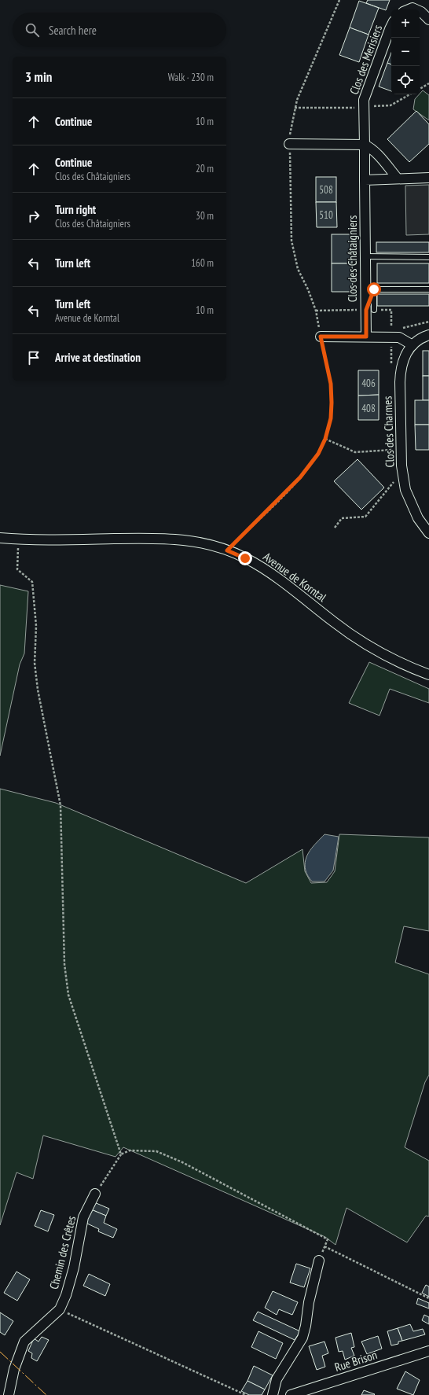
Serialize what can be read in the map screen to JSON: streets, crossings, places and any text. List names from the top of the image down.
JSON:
{
  "streets": {
    "street": [
      "Clos des Merisiers",
      "Clos des Châtaigniers",
      "Clos des Charmes",
      "Avenue de Korntal",
      "Chemin des Crêtes",
      "Rue Brison"
    ]
  },
  "crossings": [
    ["Clos des Merisiers", "Clos des Châtaigniers"]
  ],
  "house_numbers": [
    "508",
    "510",
    "406",
    "408"
  ],
  "page": {
    "map_buttons": ["+", "−"],
    "search": "Search here",
    "heading": ["3 min", "Walk · 230 m"],
    "list": [
      ["Continue", "10 m"],
      ["Continue", "Clos des Châtaigniers", "20 m"],
      ["Turn right", "Clos des Châtaigniers", "30 m"],
      ["Turn left", "160 m"],
      ["Turn left", "Avenue de Korntal", "10 m"],
      "Arrive at destination"
    ]
  }
}
